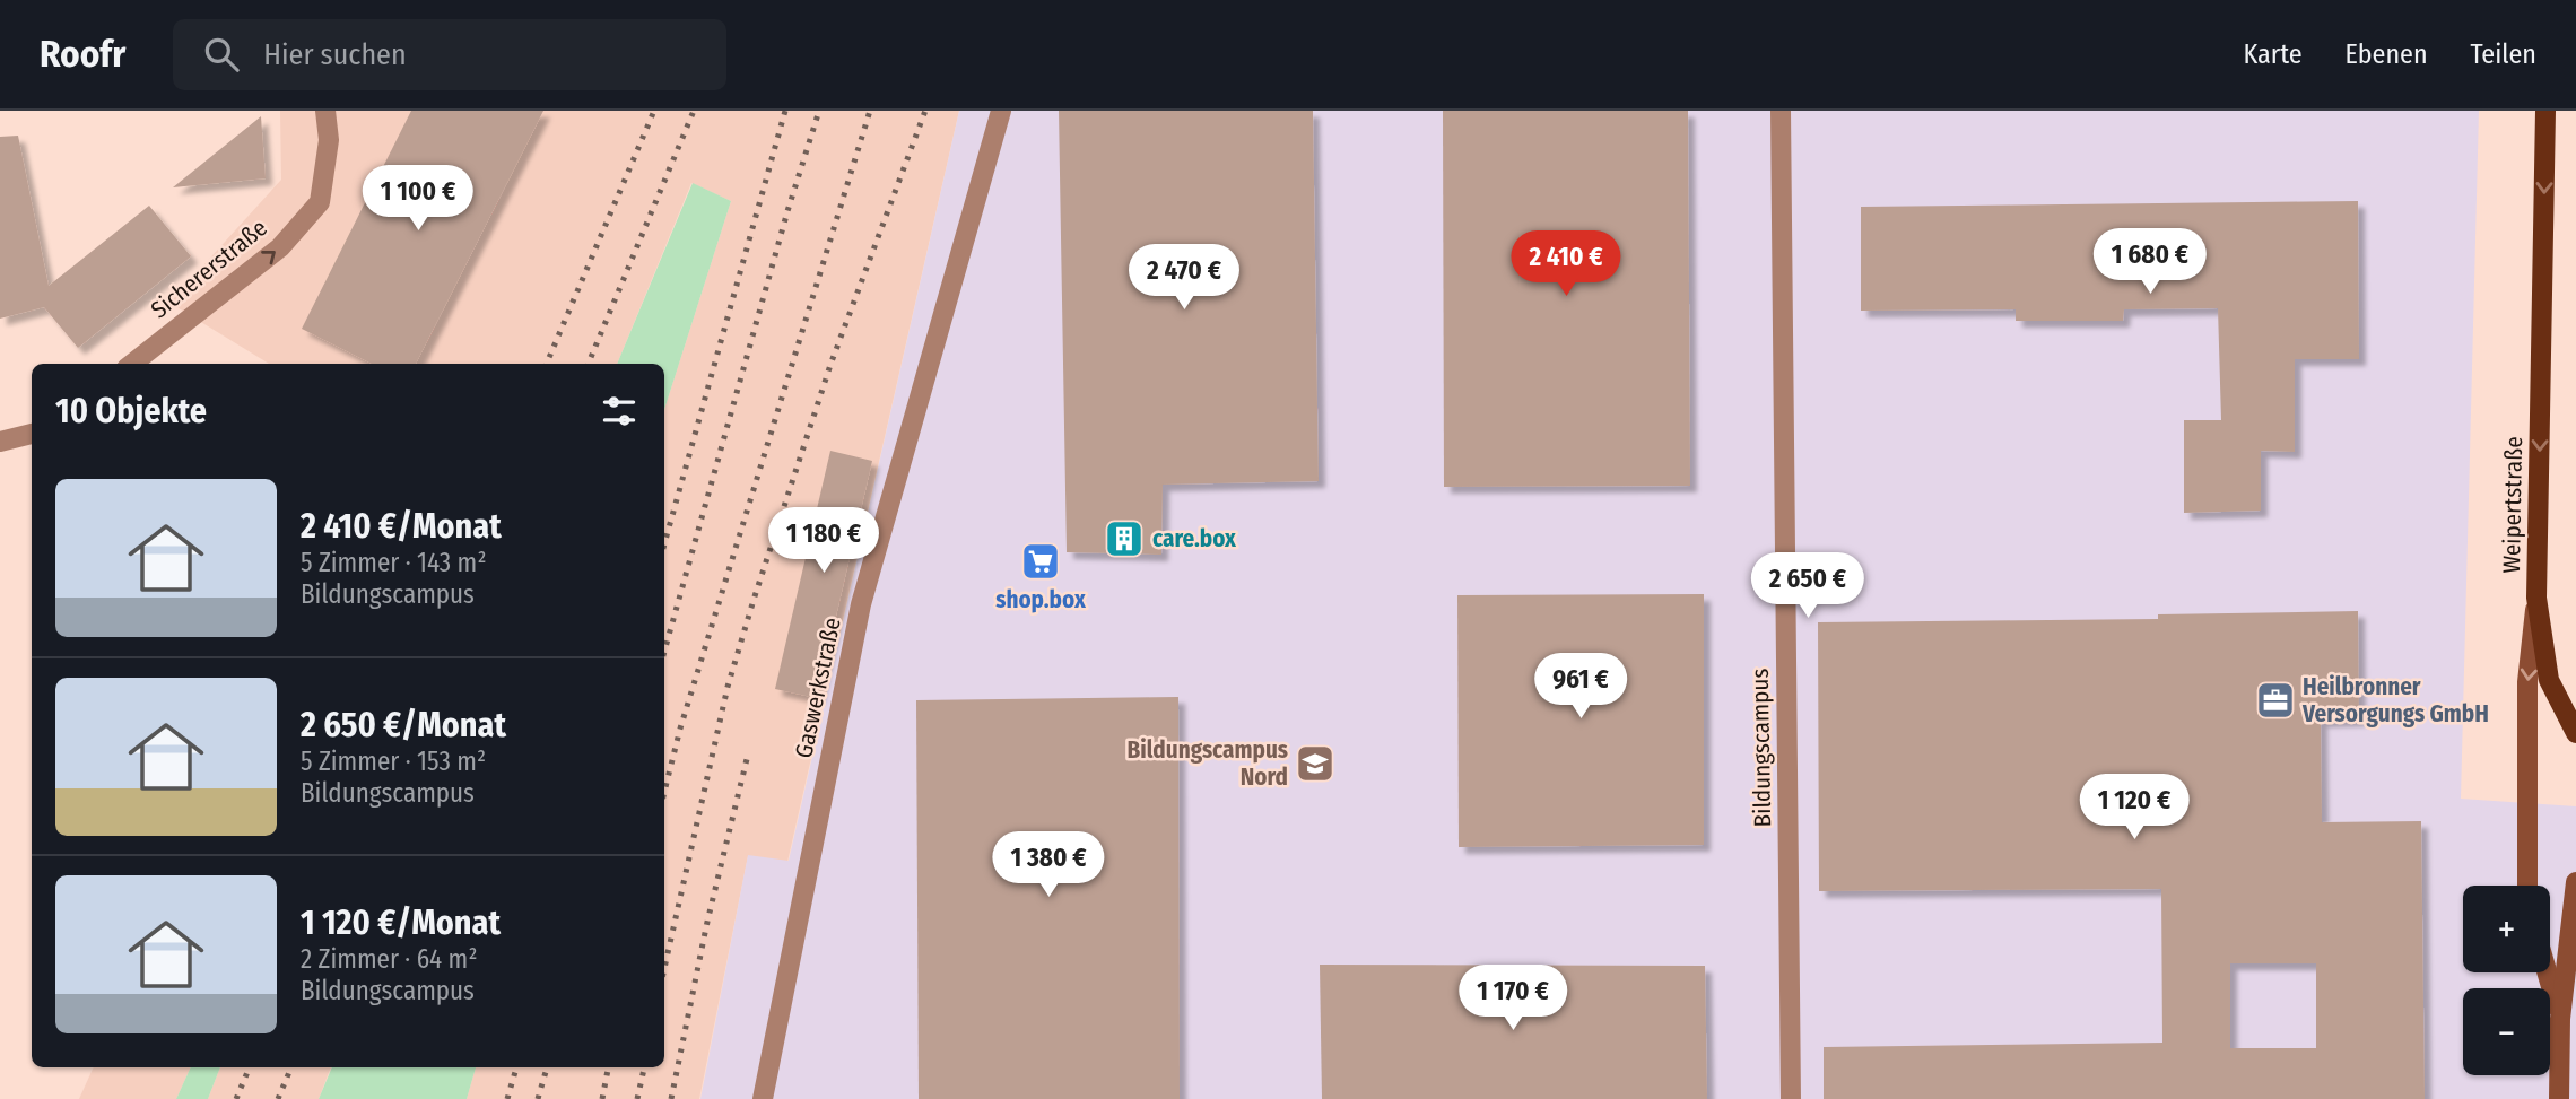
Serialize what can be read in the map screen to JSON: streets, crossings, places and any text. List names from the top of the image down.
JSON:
{
  "streets": {
    "main road": ["Weipertstraße"],
    "street": ["Sichererstraße", "Gaswerkstraße", "Bildungscampus"]
  },
  "one_way": ["Sichererstraße", "Weipertstraße"],
  "places": {
    "building": ["care.box"],
    "supermarket": ["shop.box"],
    "office": ["Heilbronner Versorgungs GmbH"],
    "school or university": ["Bildungscampus Nord"]
  },
  "page": {
    "header": "Roofr",
    "search": "Hier suchen",
    "nav": ["Karte", "Ebenen", "Teilen"],
    "price": [
      "1 100 €",
      "1 680 €",
      "2 410 €",
      "2 470 €",
      "1 180 €",
      "2 650 €",
      "961 €",
      "1 120 €",
      "1 380 €",
      "1 170 €"
    ],
    "heading": "10 Objekte",
    "list": [
      {
        "name": "2 410 €/Monat",
        "note": "5 Zimmer · 143 m² · Bildungscampus"
      },
      {
        "name": "2 650 €/Monat",
        "note": "5 Zimmer · 153 m² · Bildungscampus"
      },
      {
        "name": "1 120 €/Monat",
        "note": "2 Zimmer · 64 m² · Bildungscampus"
      }
    ],
    "map_buttons": ["+", "−"]
  }
}
